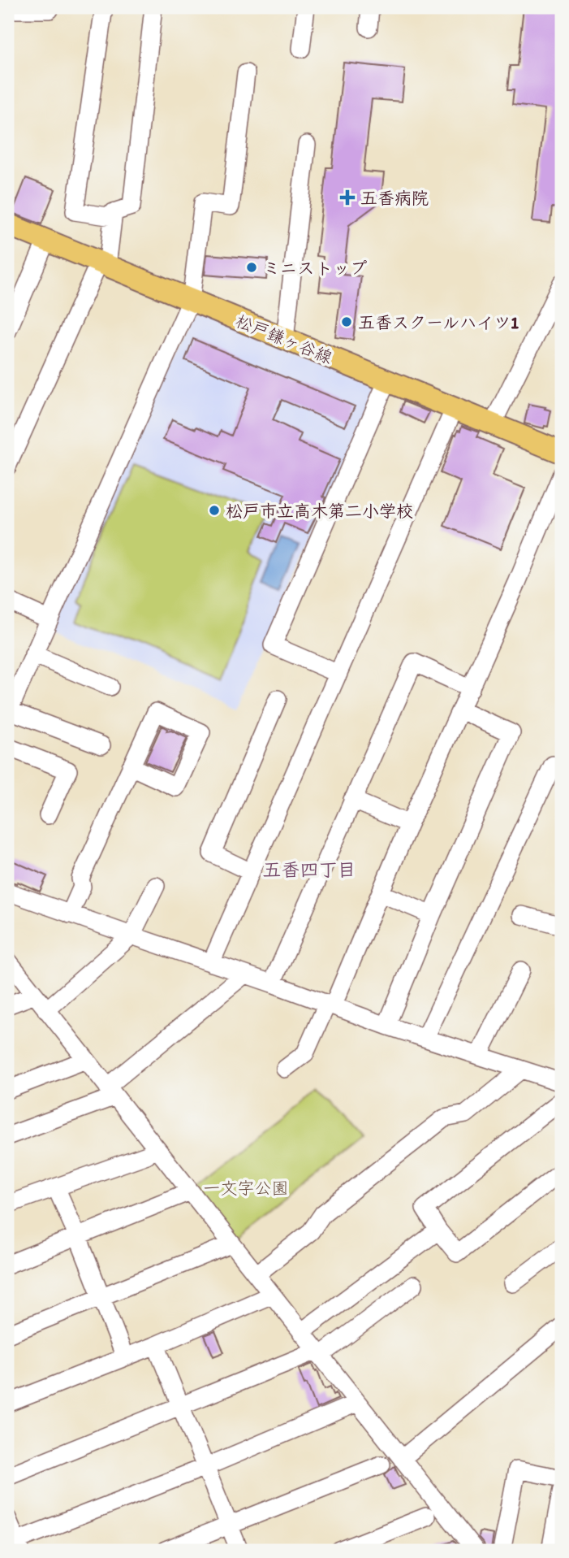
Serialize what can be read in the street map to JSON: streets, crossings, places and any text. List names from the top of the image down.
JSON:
{
  "streets": {
    "main road": ["松戸鎌ヶ谷線"]
  },
  "districts": ["五香四丁目"],
  "parks": ["一文字公園"],
  "places": {
    "health": ["五香病院"],
    "other": ["ミニストップ", "五香スクールハイツ1", "松戸市立高木第二小学校"]
  }
}
